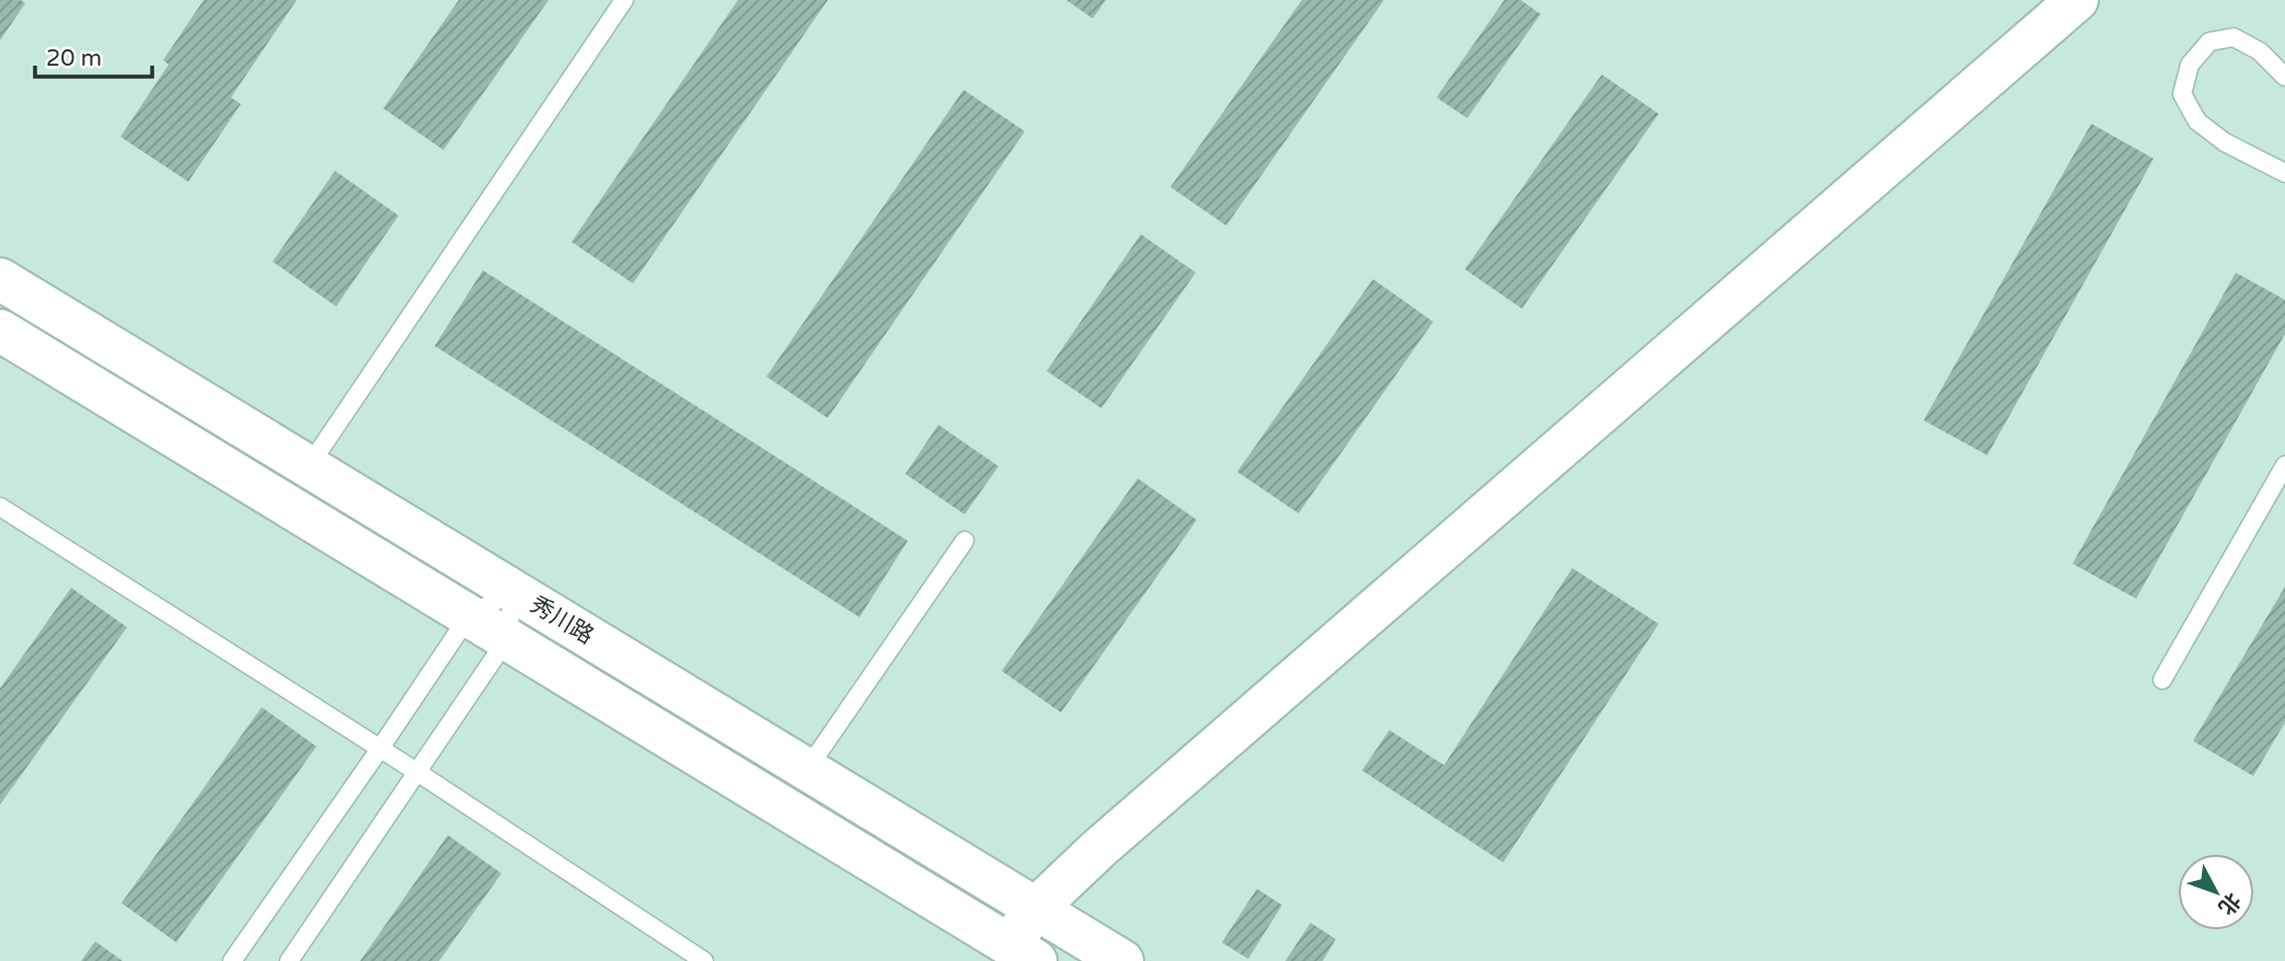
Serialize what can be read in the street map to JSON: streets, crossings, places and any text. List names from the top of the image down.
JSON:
{
  "streets": {
    "main road": ["秀川路"]
  },
  "scale_bar": "20 m",
  "north": "bottom right"
}
